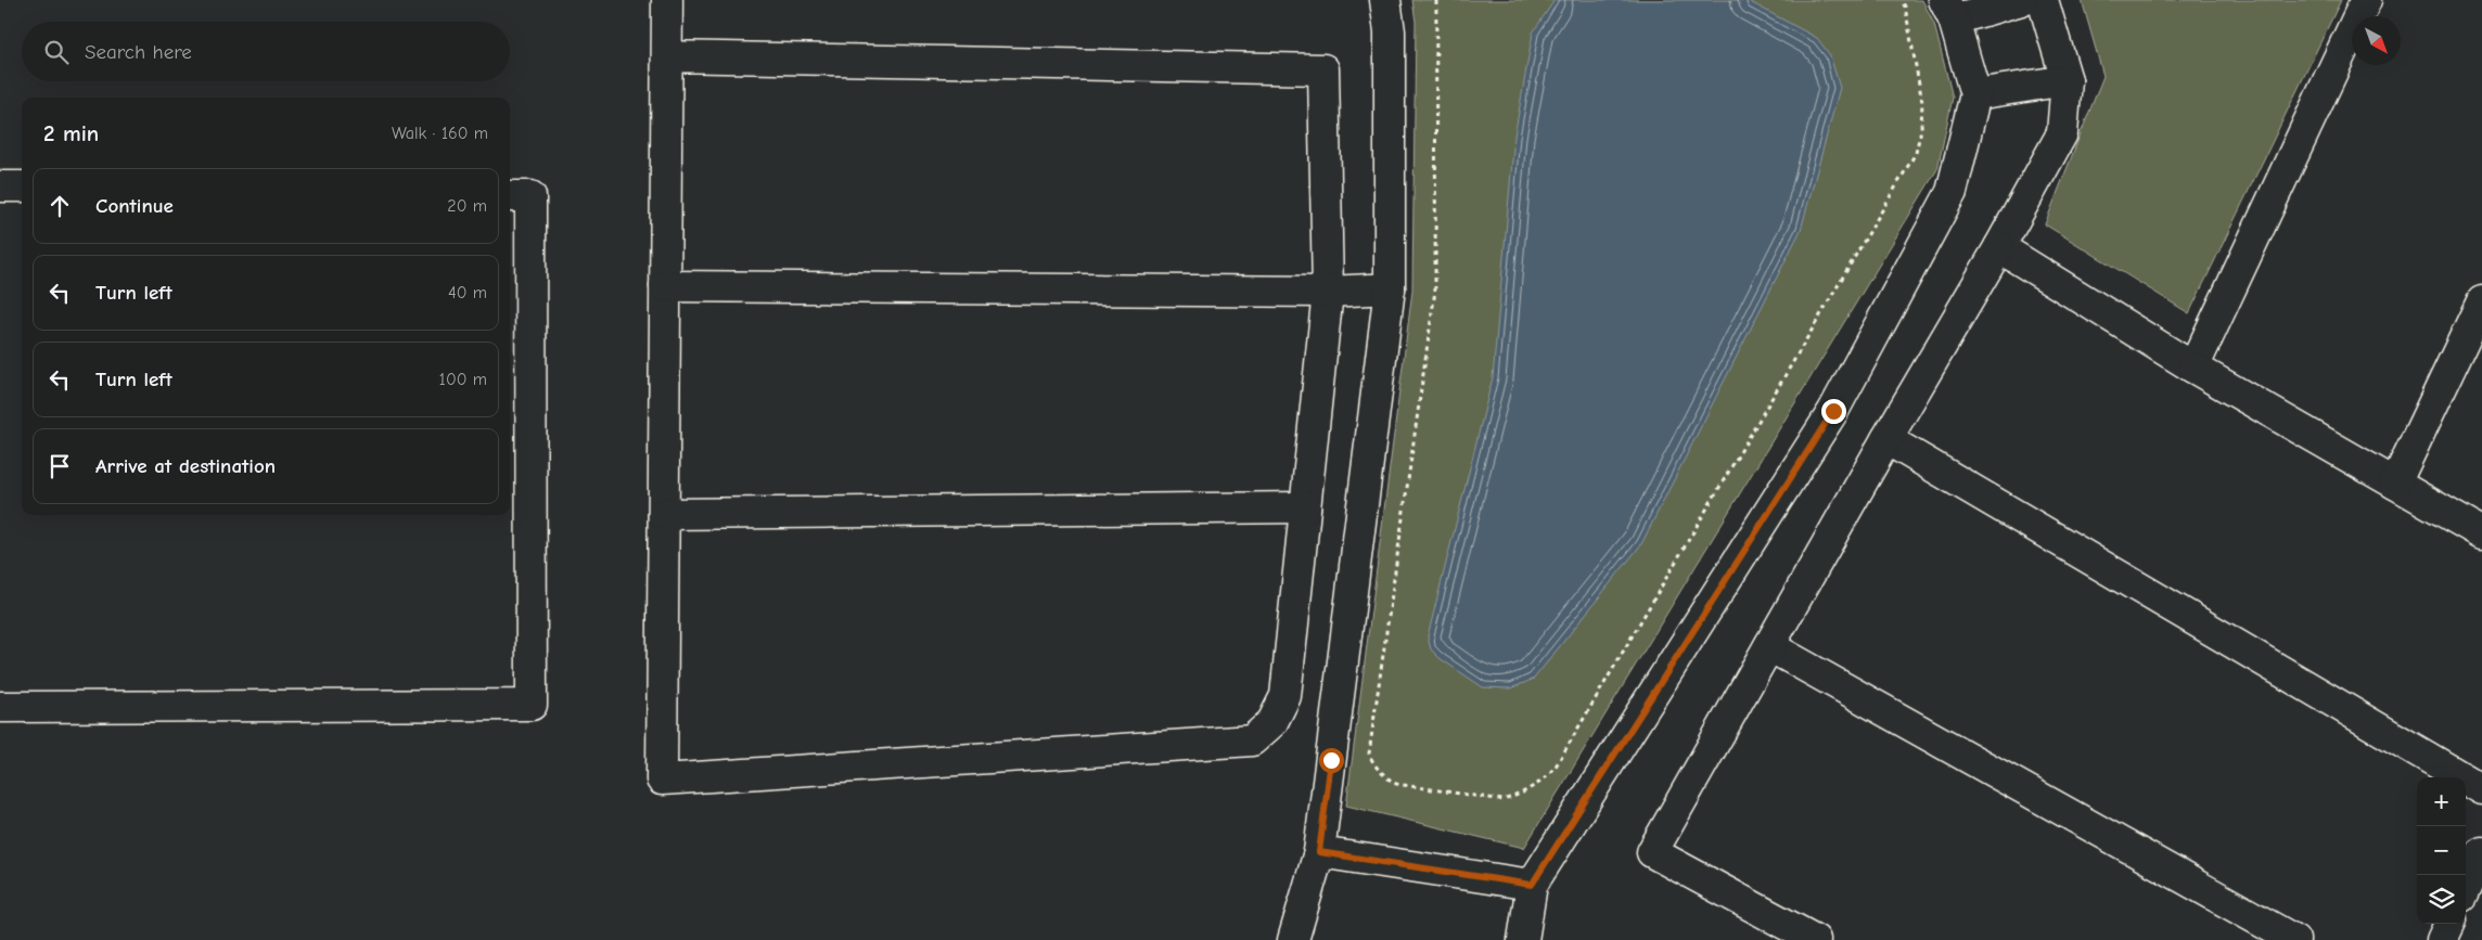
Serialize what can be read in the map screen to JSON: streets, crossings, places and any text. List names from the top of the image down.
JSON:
{
  "north": "bottom right",
  "page": {
    "search": "Search here",
    "heading": ["2 min", "Walk · 160 m"],
    "list": [
      ["Continue", "20 m"],
      ["Turn left", "40 m"],
      ["Turn left", "100 m"],
      "Arrive at destination"
    ],
    "map_buttons": ["+", "−"]
  }
}
